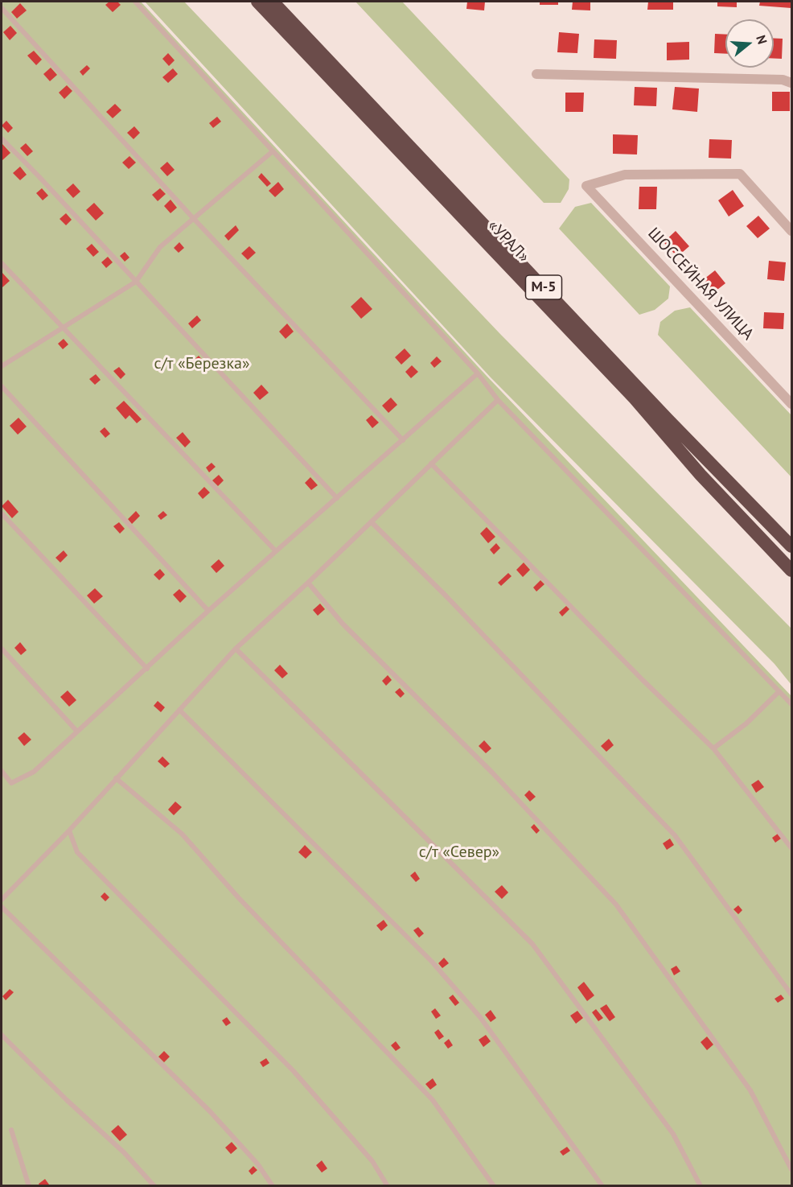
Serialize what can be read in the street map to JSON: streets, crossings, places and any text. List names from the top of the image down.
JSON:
{
  "streets": {
    "highway": ["«УРАЛ»", "М-5"],
    "street": ["ШОССЕЙНАЯ УЛИЦА"]
  },
  "parks": ["с/т «Березка»", "с/т «Север»"],
  "north": "right"
}
